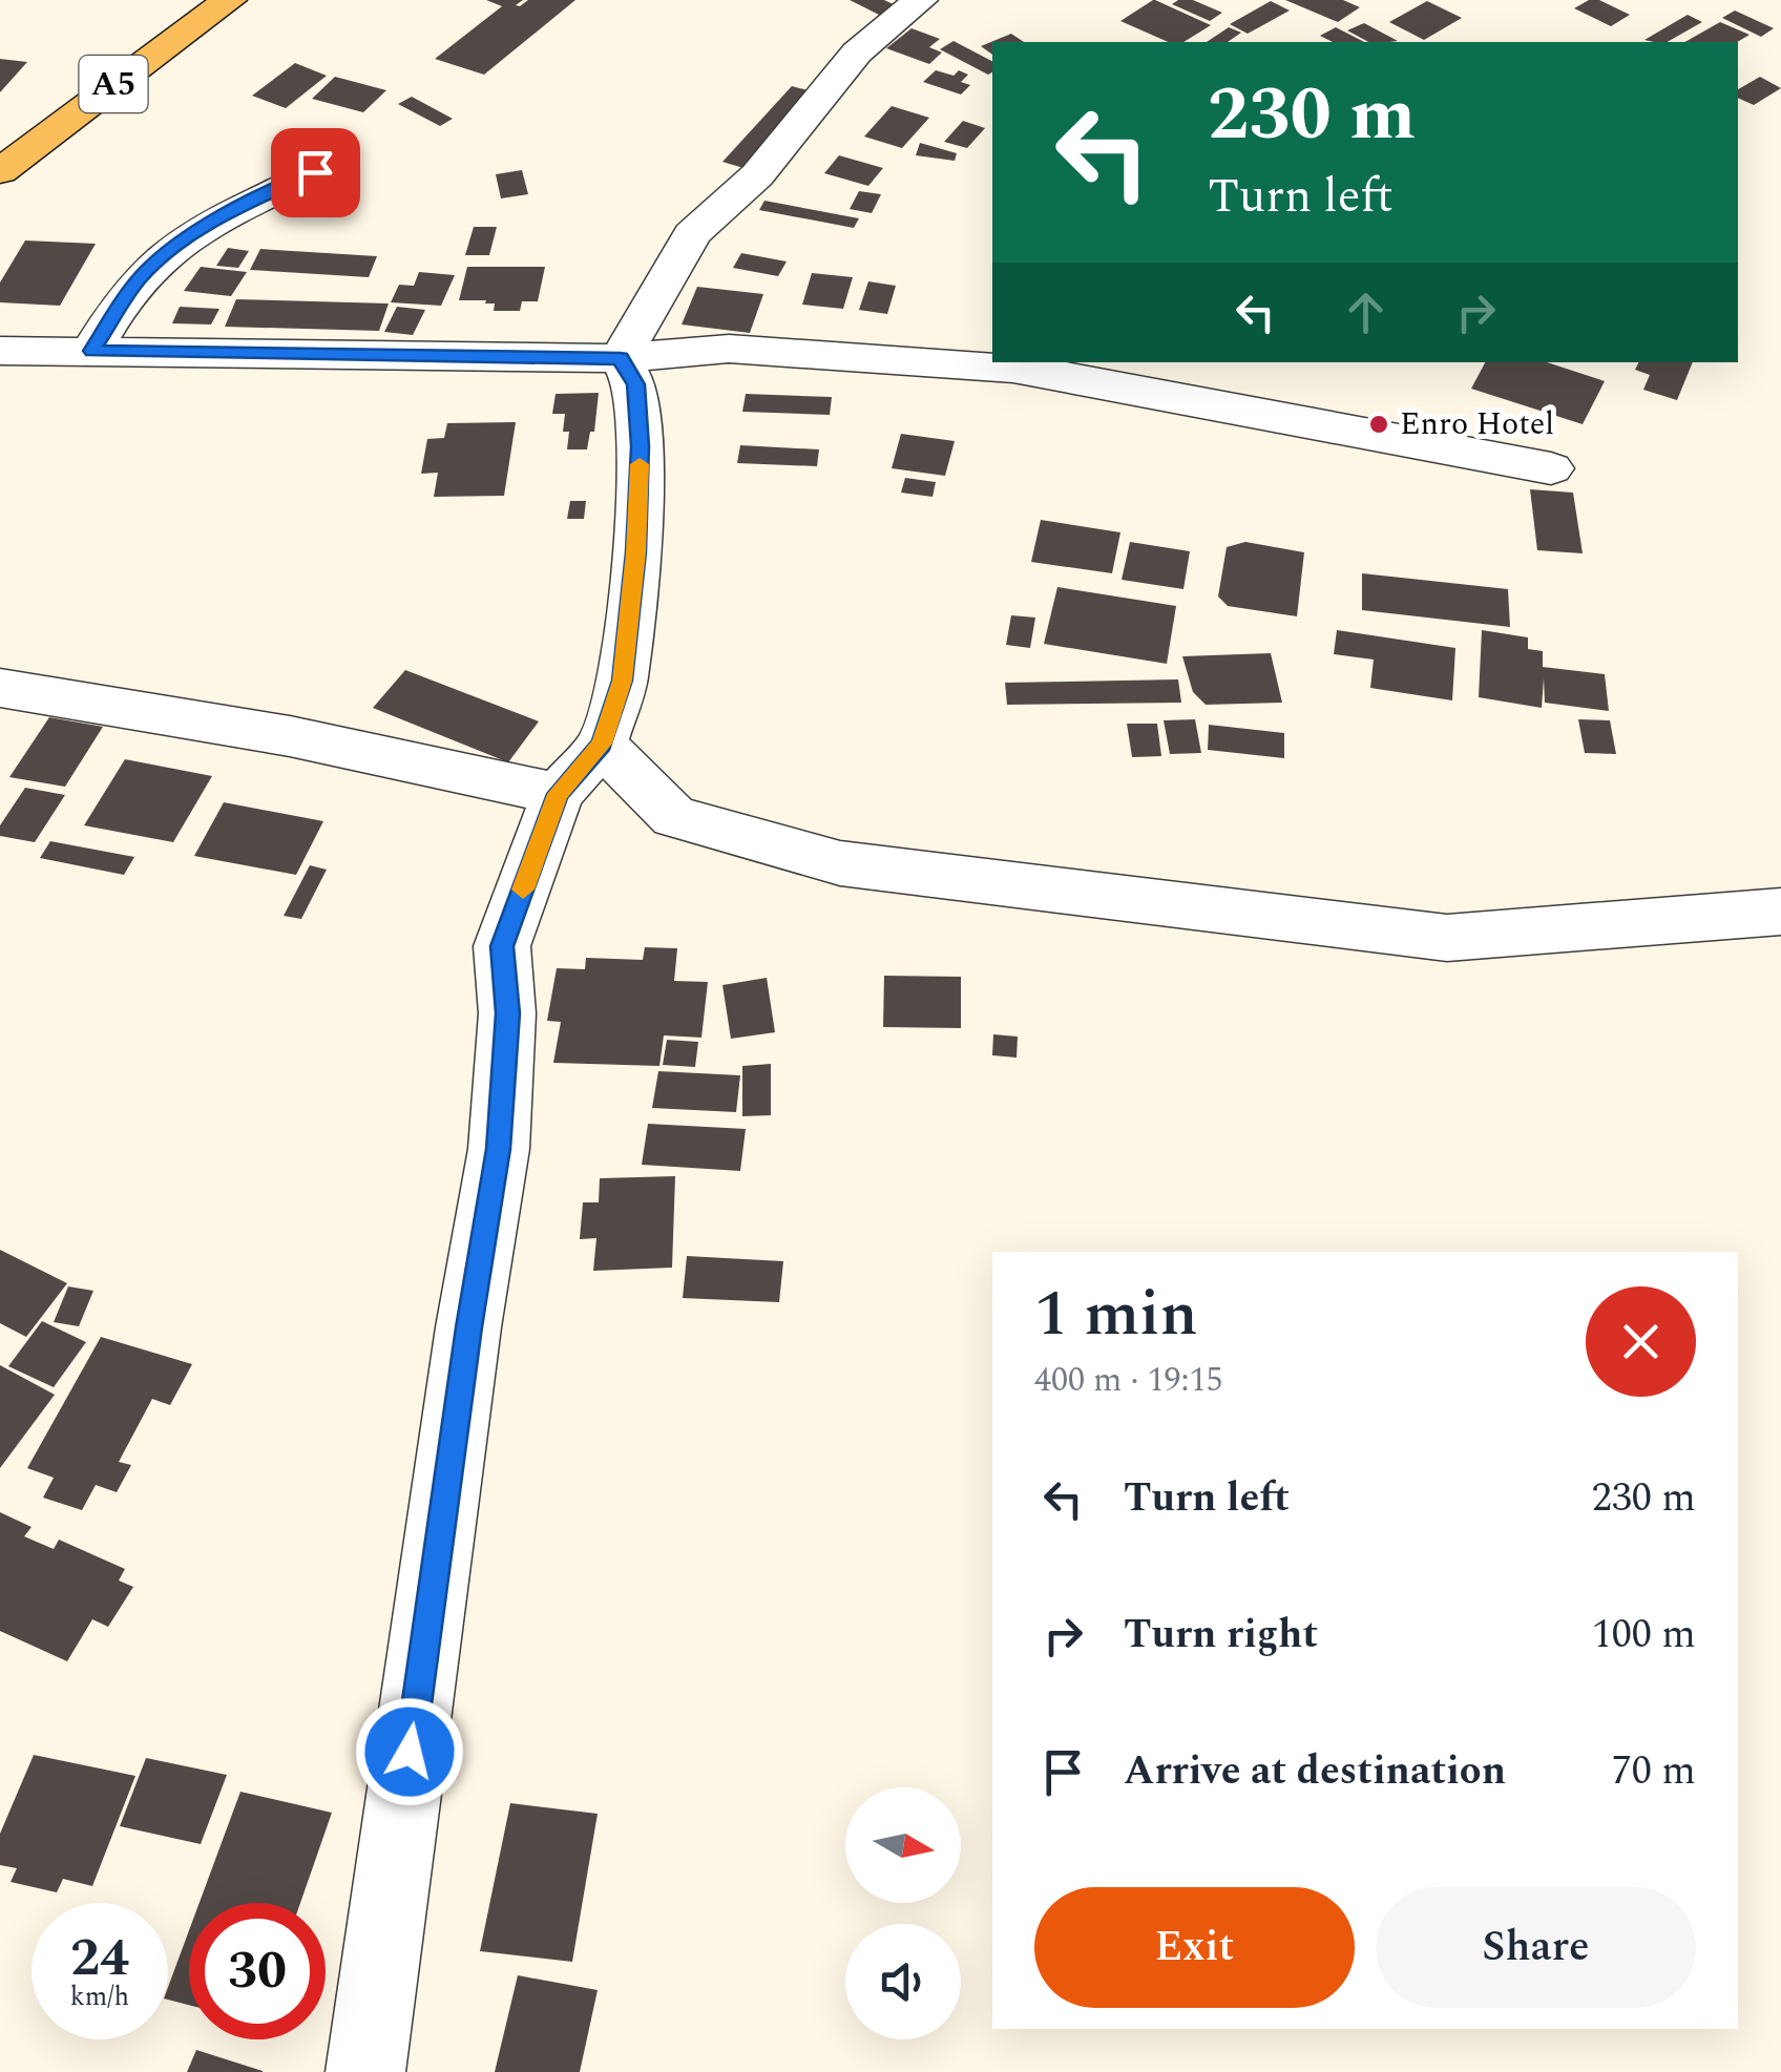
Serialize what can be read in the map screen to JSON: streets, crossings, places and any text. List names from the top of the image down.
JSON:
{
  "streets": {
    "main road": ["A5"]
  },
  "places": ["Enro Hotel"],
  "north": "right",
  "page": {
    "turn": ["230 m", "Turn left"],
    "heading": ["1 min", "400 m · 19:15"],
    "list": [
      {
        "name": "Turn left",
        "value": "230 m"
      },
      {
        "name": "Turn right",
        "value": "100 m"
      },
      {
        "name": "Arrive at destination",
        "value": "70 m"
      }
    ],
    "buttons": ["Exit", "Share"],
    "speed": "24 km/h",
    "limit": "30"
  }
}
